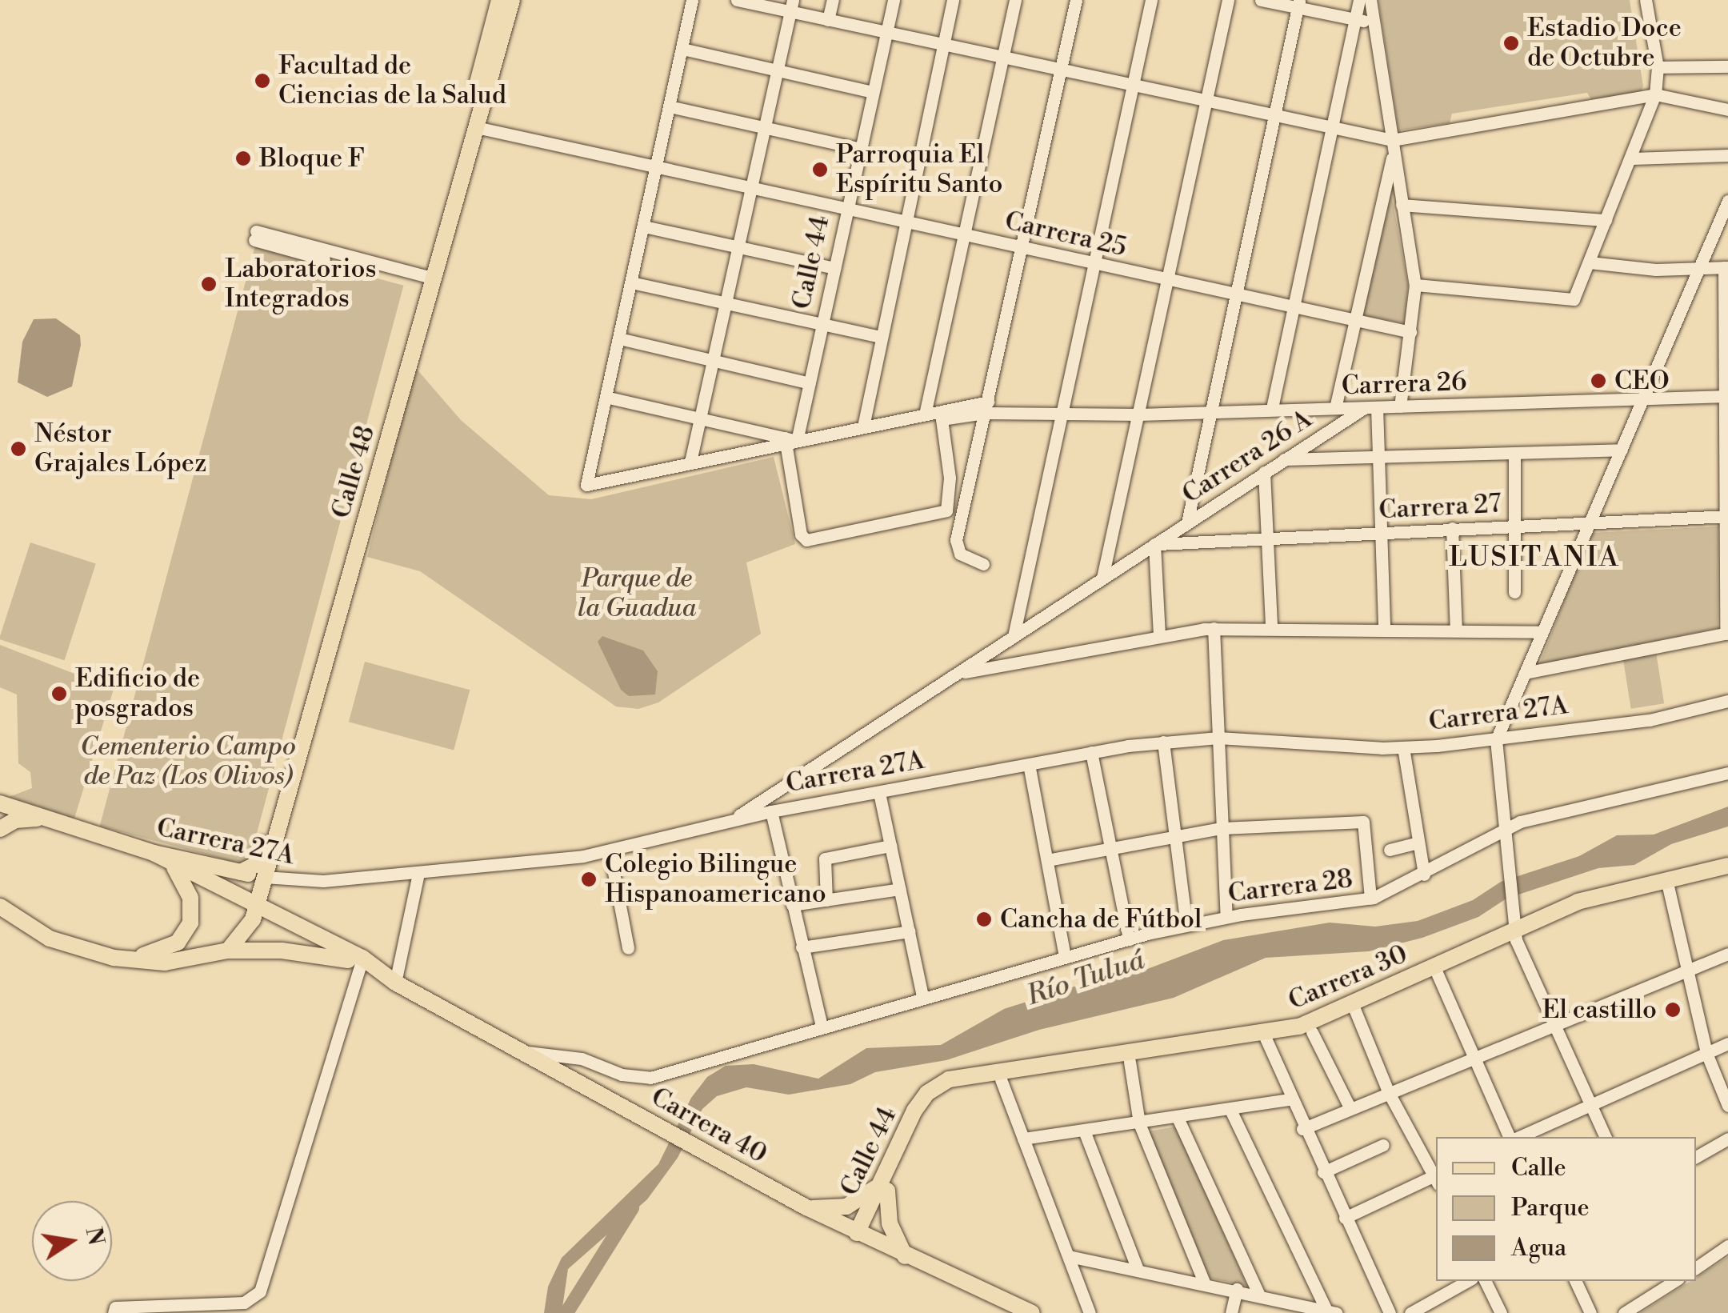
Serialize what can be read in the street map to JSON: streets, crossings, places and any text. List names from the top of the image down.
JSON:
{
  "streets": {
    "main road": [
      "Calle 44",
      "Calle 48",
      "Carrera 27A",
      "Carrera 30",
      "Carrera 40"
    ],
    "street": [
      "Carrera 25",
      "Carrera 26",
      "Carrera 26 A",
      "Carrera 27",
      "Carrera 28"
    ]
  },
  "crossings": [
    ["Carrera 25", "Calle 44"],
    ["Carrera 25", "Calle 48"],
    ["Calle 44", "Carrera 30"],
    ["Calle 44", "Carrera 40"],
    ["Carrera 26", "Carrera 26 A"],
    ["Carrera 26 A", "Carrera 27"],
    ["Carrera 26 A", "Carrera 27A"],
    ["Calle 48", "Carrera 27A"],
    ["Calle 48", "Carrera 40"],
    ["Carrera 27A", "Carrera 40"],
    ["Carrera 28", "Carrera 40"]
  ],
  "districts": ["LUSITANIA"],
  "water": ["Río Tuluá"],
  "parks": ["Parque de la Guadua", "Cementerio Campo de Paz (Los Olivos)"],
  "places": [
    "Estadio Doce de Octubre",
    "Facultad de Ciencias de la Salud",
    "Bloque F",
    "Parroquia El Espíritu Santo",
    "Laboratorios Integrados",
    "CEO",
    "Néstor Grajales López",
    "Edificio de posgrados",
    "Colegio Bilingue Hispanoamericano",
    "Cancha de Fútbol",
    "El castillo"
  ],
  "legend": ["Calle", "Parque", "Agua"],
  "north": "right"
}
